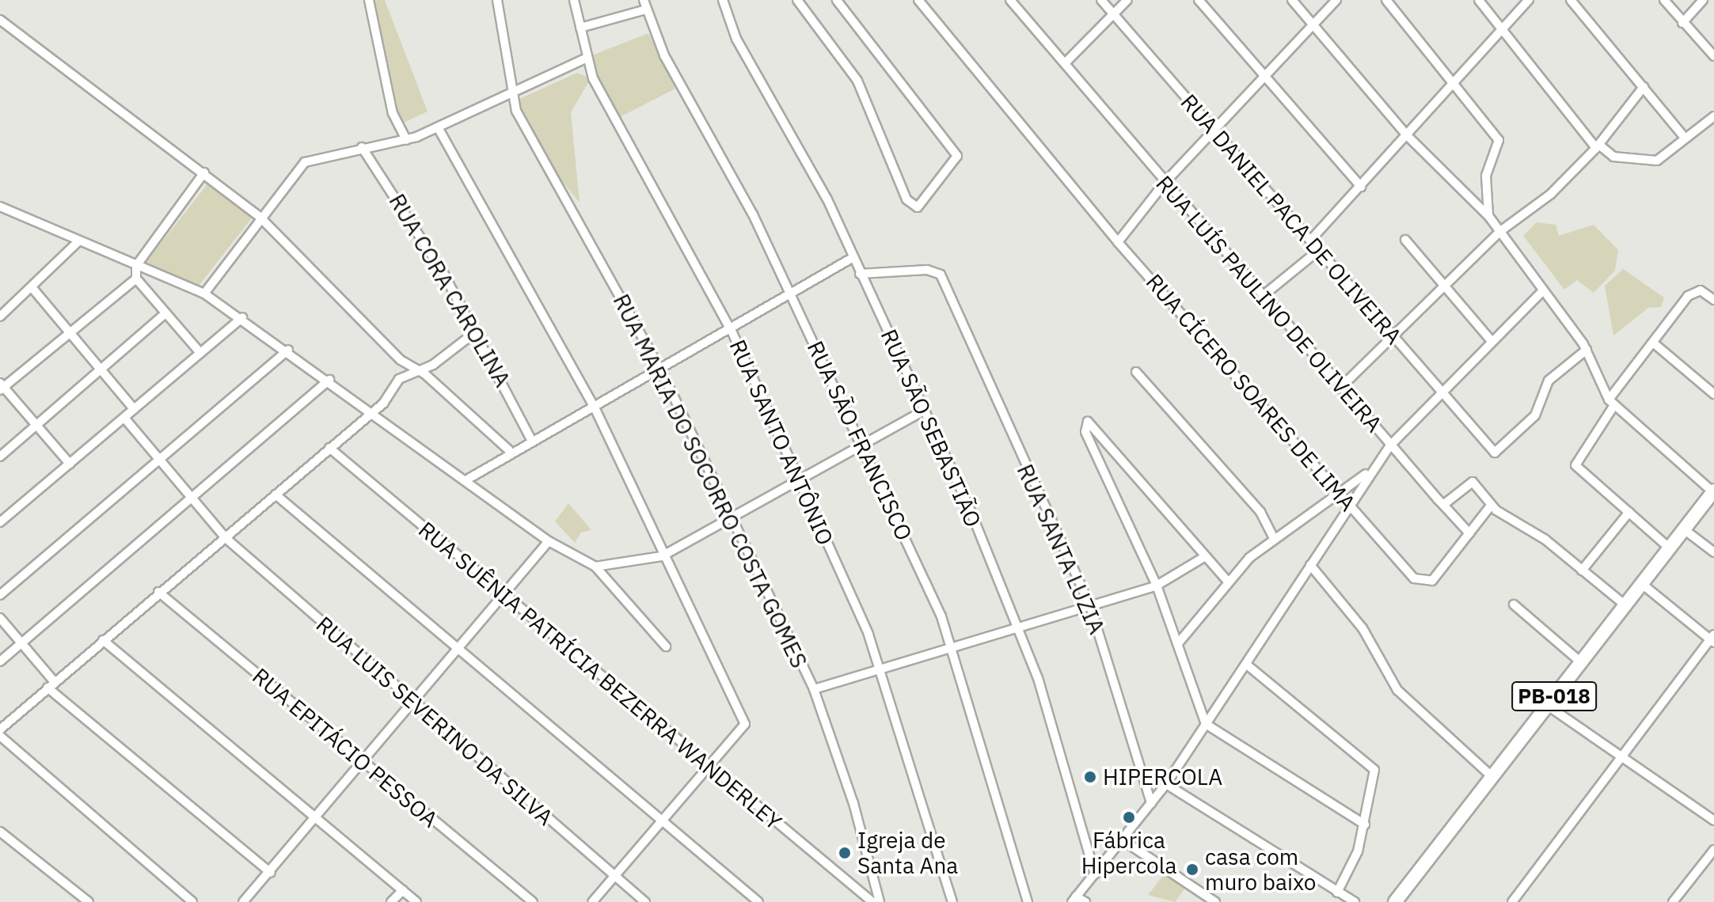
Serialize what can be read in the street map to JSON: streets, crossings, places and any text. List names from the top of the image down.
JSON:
{
  "streets": {
    "main road": ["PB-018"],
    "street": [
      "RUA DANIEL PACA DE OLIVEIRA",
      "RUA CORA CAROLINA",
      "RUA LUÍS PAULINO DE OLIVEIRA",
      "RUA CÍCERO SOARES DE LIMA",
      "RUA SÃO SEBASTIÃO",
      "RUA SÃO FRANCISCO",
      "RUA SANTO ANTÔNIO",
      "RUA MARIA DO SOCORRO COSTA GOMES",
      "RUA SANTA LUZIA",
      "RUA SUÊNIA PATRÍCIA BEZERRA WANDERLEY",
      "RUA LUIS SEVERINO DA SILVA",
      "RUA EPITÁCIO PESSOA"
    ]
  },
  "crossings": [
    ["RUA LUÍS PAULINO DE OLIVEIRA", "RUA CÍCERO SOARES DE LIMA"],
    ["RUA SÃO SEBASTIÃO", "RUA SANTA LUZIA"]
  ],
  "places": [
    "HIPERCOLA",
    "Fábrica Hipercola",
    "Igreja de Santa Ana",
    "casa com muro baixo"
  ]
}
